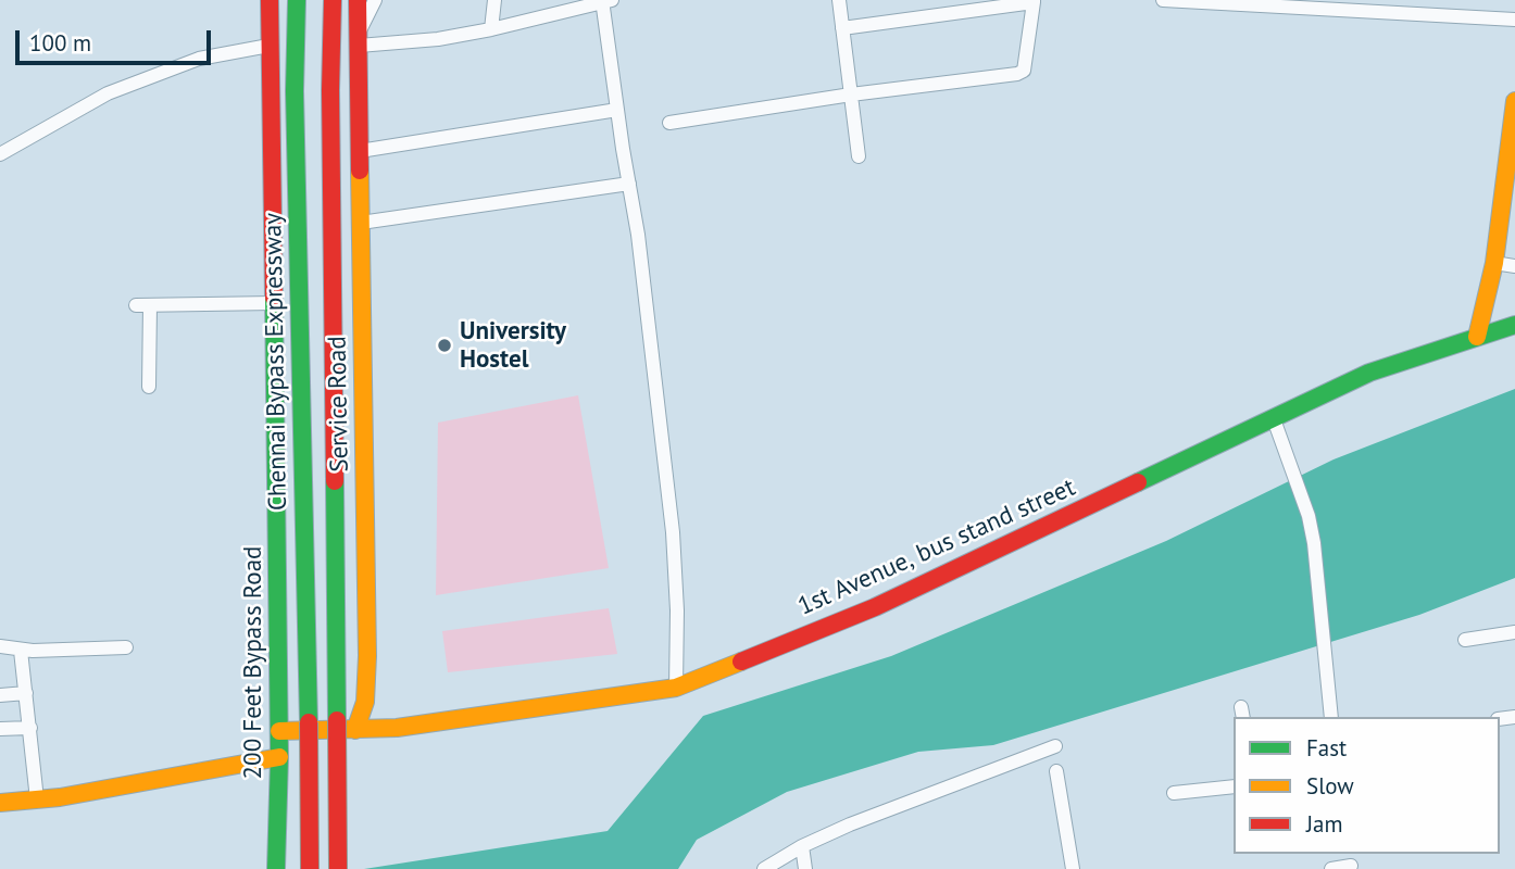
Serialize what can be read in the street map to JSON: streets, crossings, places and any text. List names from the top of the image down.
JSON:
{
  "streets": {
    "main road": [
      "Chennai Bypass Expressway",
      "Service Road",
      "1st Avenue, bus stand street",
      "200 Feet Bypass Road"
    ]
  },
  "crossings": [
    ["Service Road", "1st Avenue, bus stand street"]
  ],
  "places": ["University Hostel"],
  "legend": ["Fast", "Slow", "Jam"],
  "scale_bar": "100 m"
}
